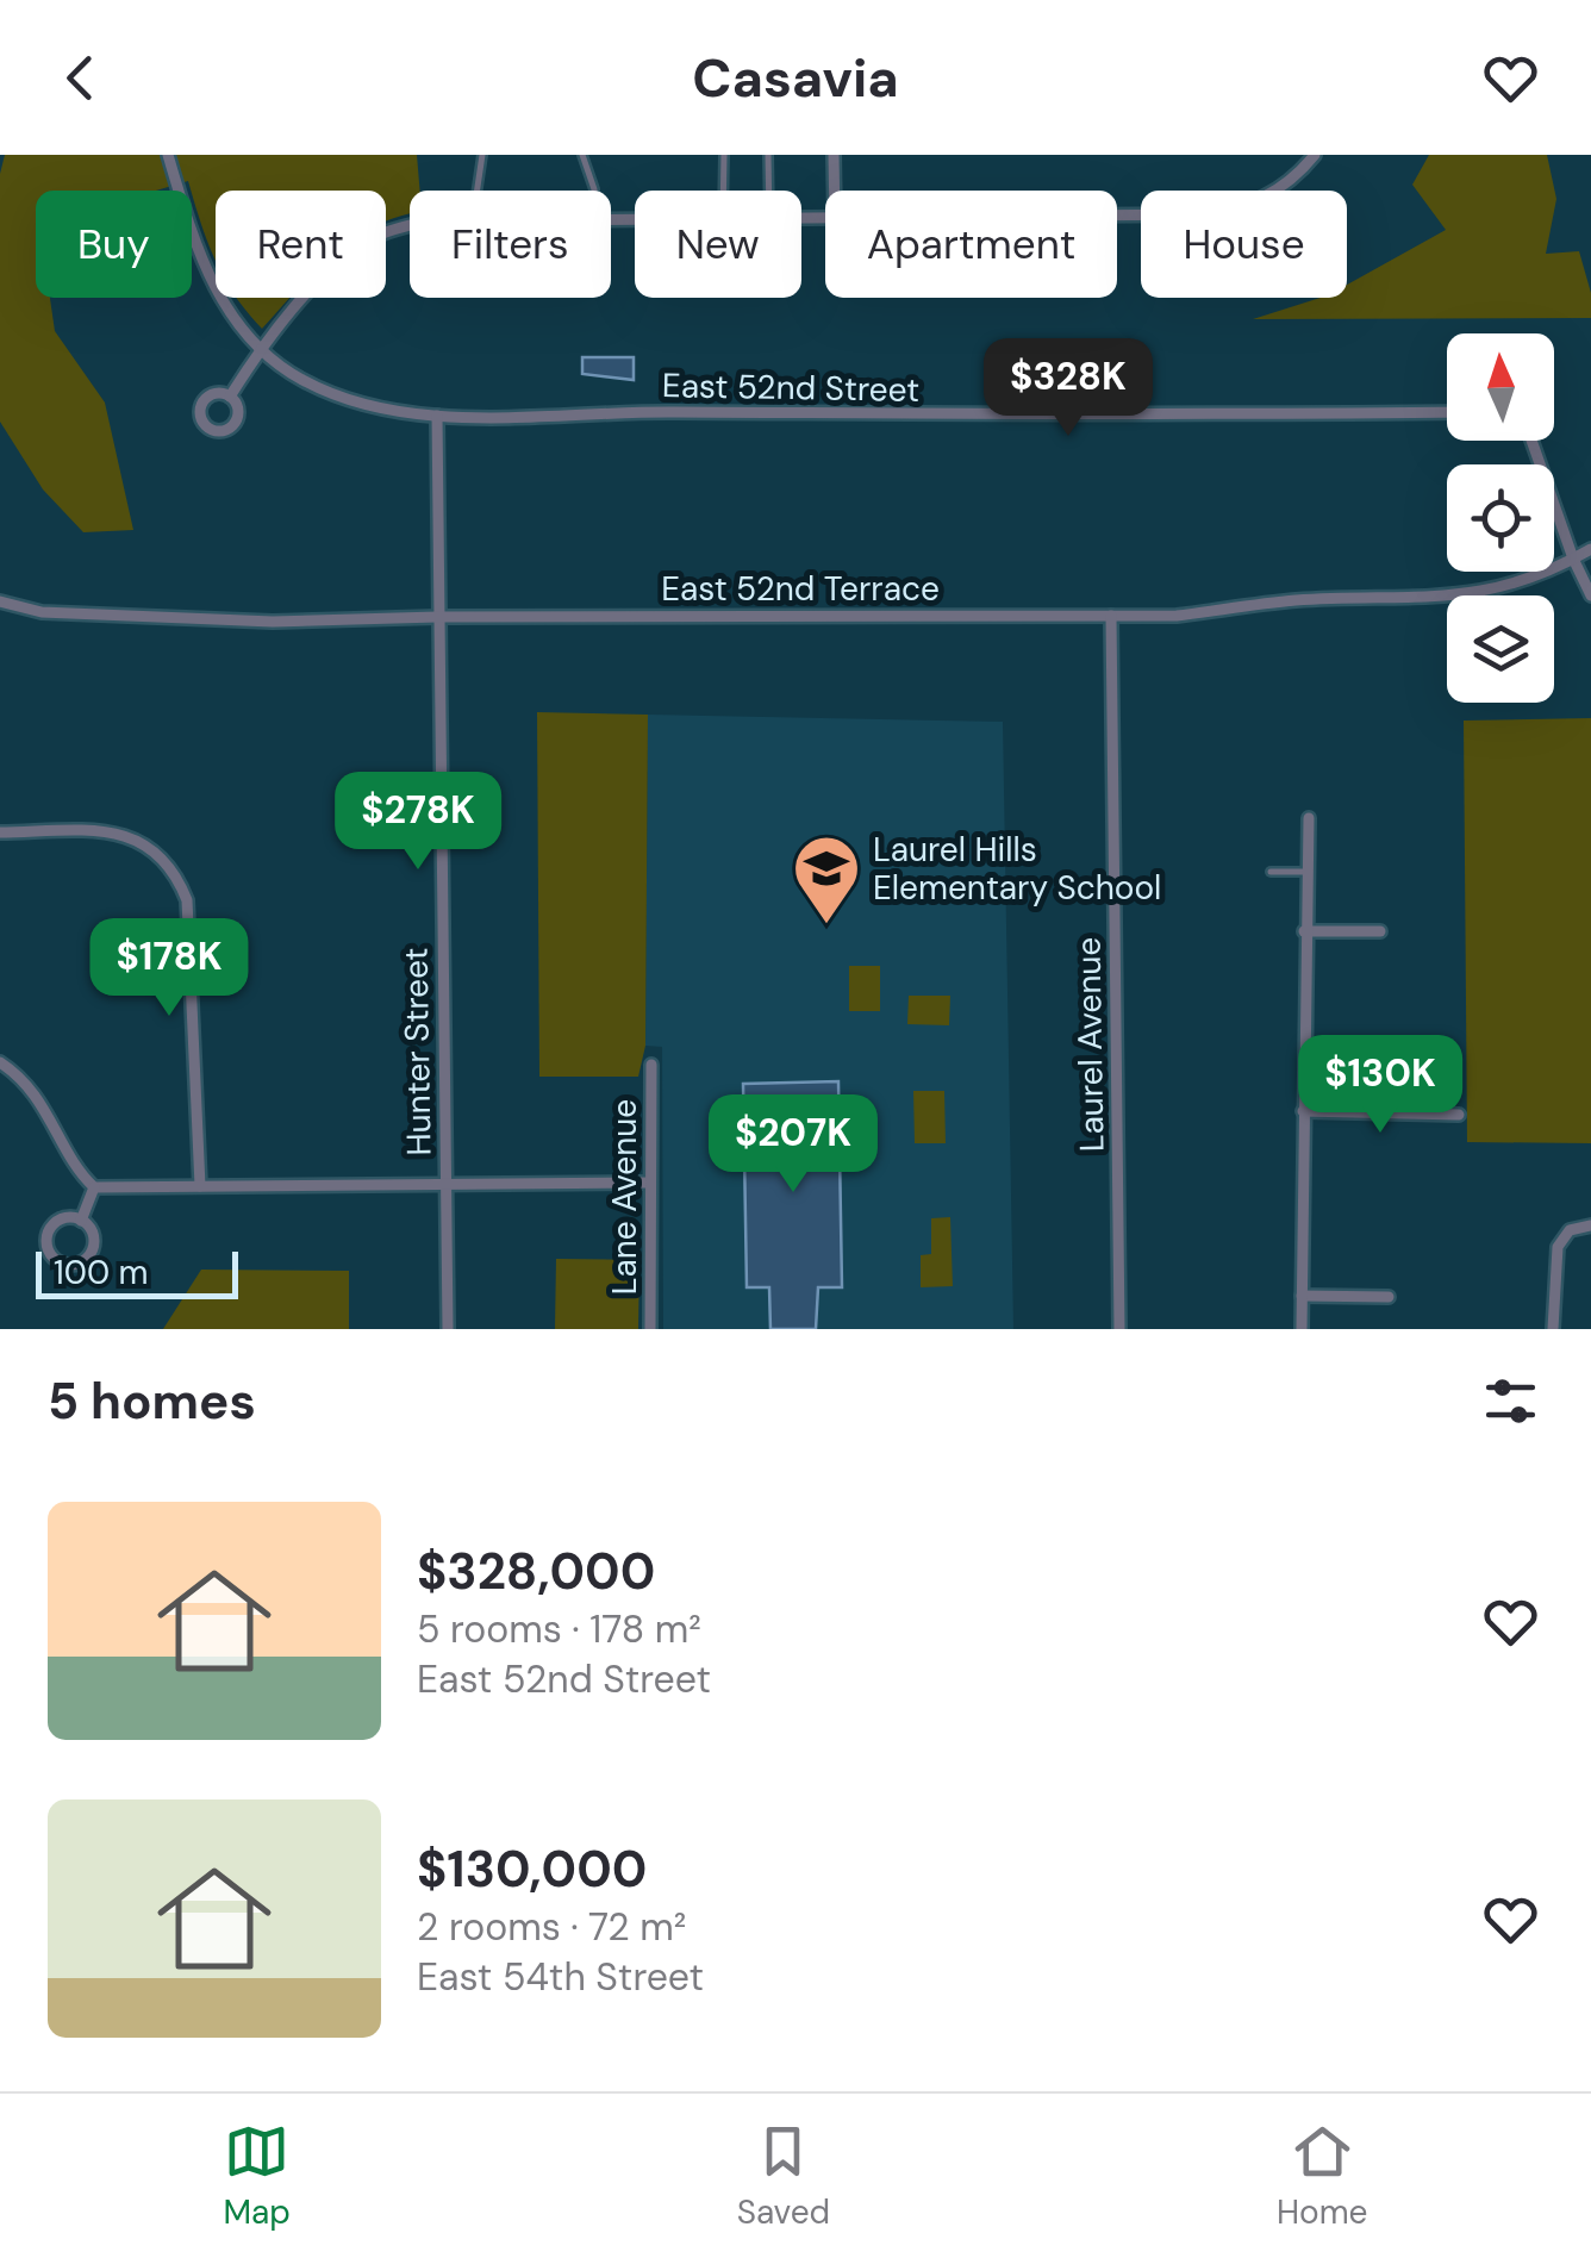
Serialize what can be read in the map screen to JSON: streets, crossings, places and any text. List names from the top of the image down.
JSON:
{
  "streets": {
    "street": [
      "East 52nd Street",
      "East 52nd Terrace",
      "Laurel Avenue",
      "Hunter Street",
      "Lane Avenue"
    ]
  },
  "crossings": [
    ["East 52nd Street", "Hunter Street"],
    ["East 52nd Terrace", "Laurel Avenue"],
    ["East 52nd Terrace", "Hunter Street"]
  ],
  "places": {
    "school or university": ["Laurel Hills Elementary School"]
  },
  "scale_bar": "100 m",
  "north": "top",
  "page": {
    "header": "Casavia",
    "chip": [
      "Buy",
      "Rent",
      "Filters",
      "New",
      "Apartment",
      "House"
    ],
    "price": [
      "$328K",
      "$278K",
      "$178K",
      "$130K",
      "$207K"
    ],
    "scale": "100 m",
    "heading": "5 homes",
    "list": [
      {
        "name": "$328,000",
        "note": "5 rooms · 178 m² · East 52nd Street"
      },
      {
        "name": "$130,000",
        "note": "2 rooms · 72 m² · East 54th Street"
      }
    ],
    "tabs": ["Map", "Saved", "Home"]
  }
}
